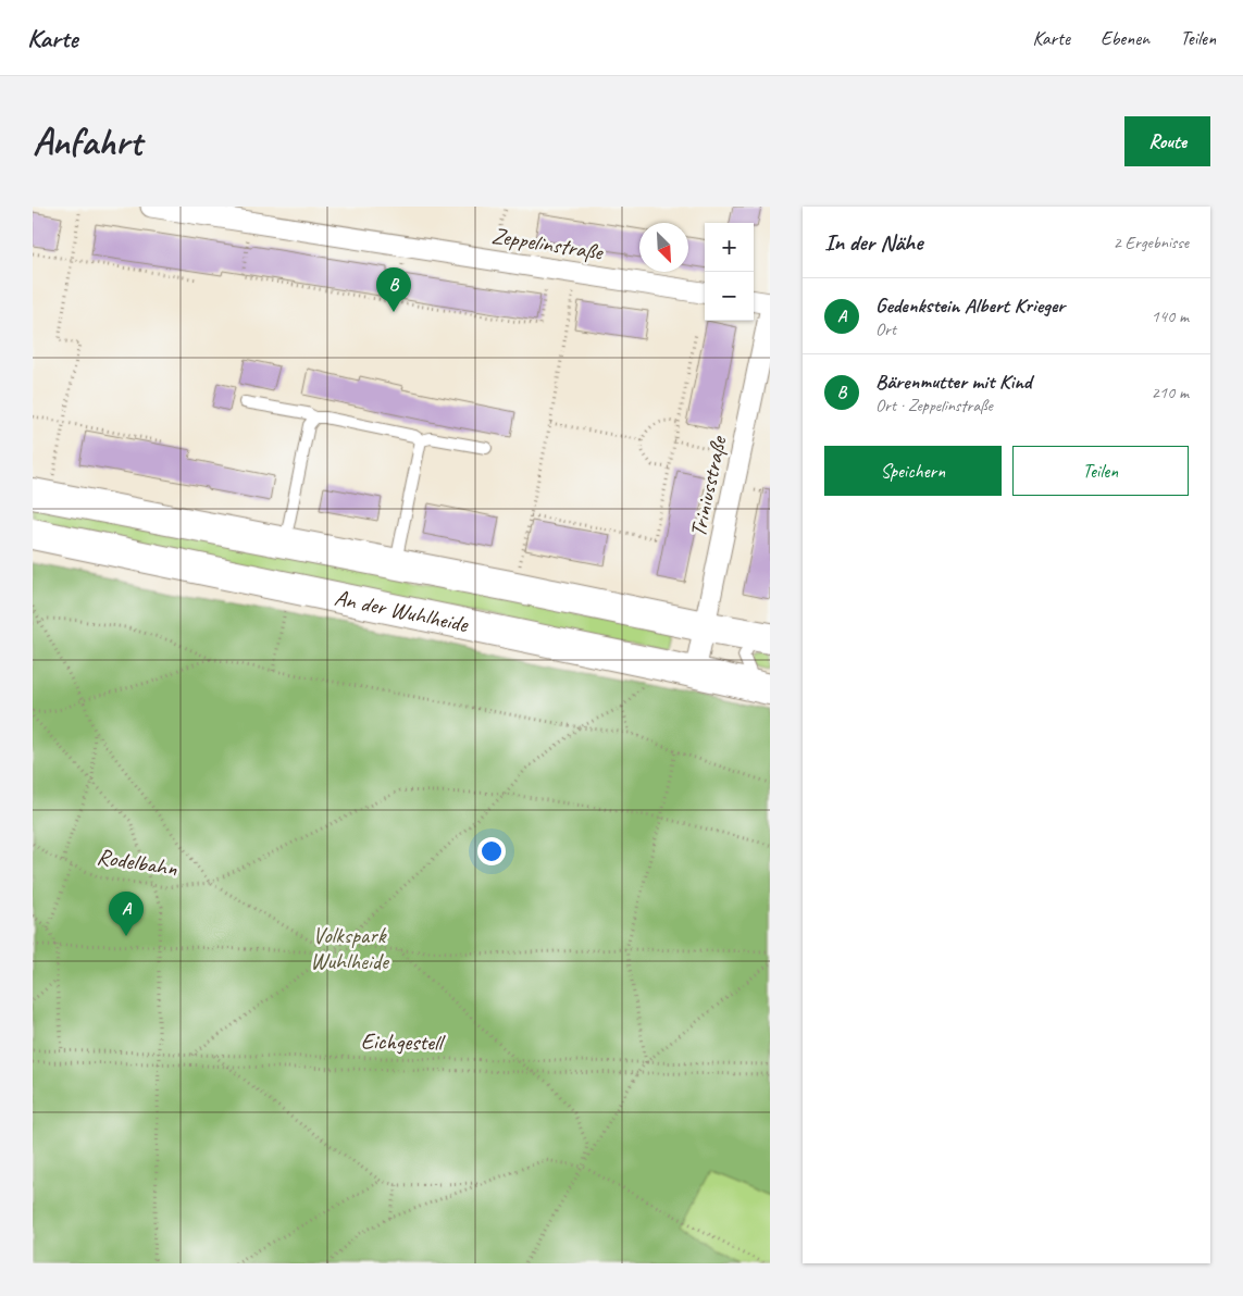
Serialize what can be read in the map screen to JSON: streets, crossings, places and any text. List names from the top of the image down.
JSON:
{
  "streets": {
    "main road": ["An der Wuhlheide"],
    "street": ["Zeppelinstraße", "Triniusstraße"],
    "path": ["Rodelbahn", "Eichgestell"]
  },
  "crossings": [
    ["Triniusstraße", "An der Wuhlheide"]
  ],
  "parks": ["Volkspark Wuhlheide"],
  "north": "bottom right",
  "page": {
    "header": "Karte",
    "nav": ["Karte", "Ebenen", "Teilen"],
    "buttons": [
      "Route",
      ["Speichern", "Teilen"]
    ],
    "title": "Anfahrt",
    "heading": ["In der Nähe", "2 Ergebnisse"],
    "map_buttons": ["+", "−"],
    "pins": ["B", "A"],
    "list": [
      {
        "mark": "A",
        "name": "Gedenkstein Albert Krieger",
        "note": "Ort",
        "value": "140 m"
      },
      {
        "mark": "B",
        "name": "Bärenmutter mit Kind",
        "note": "Ort · Zeppelinstraße",
        "value": "210 m"
      }
    ]
  }
}
